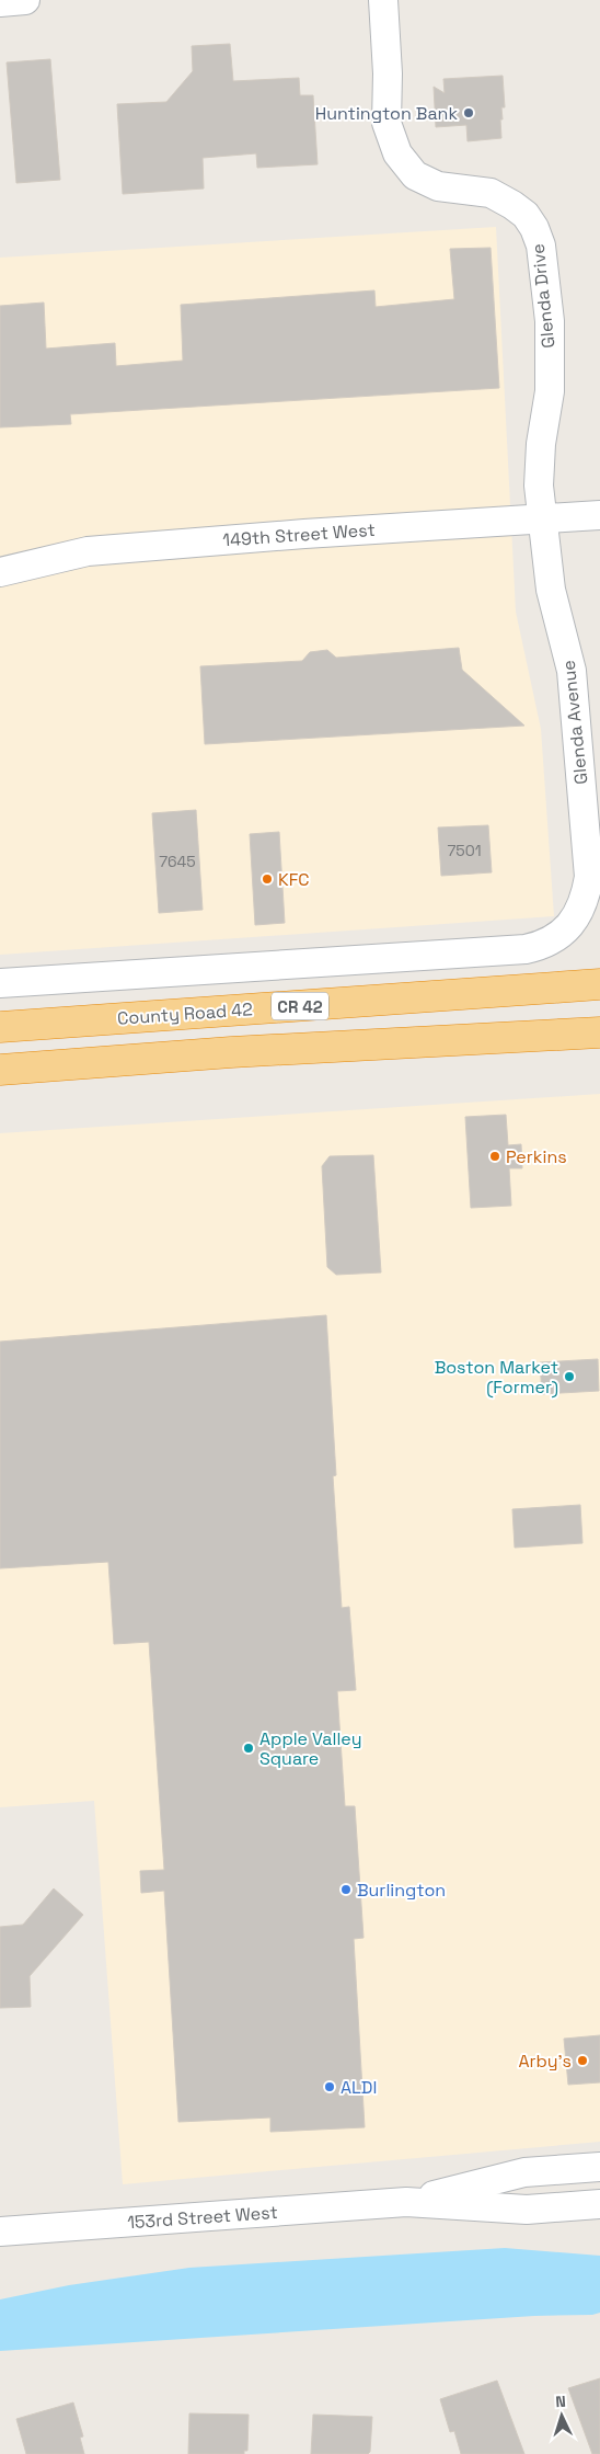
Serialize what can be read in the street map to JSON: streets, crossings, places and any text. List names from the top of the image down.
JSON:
{
  "streets": {
    "highway": ["CR 42", "County Road 42"],
    "street": [
      "Glenda Drive",
      "149th Street West",
      "Glenda Avenue",
      "153rd Street West"
    ]
  },
  "crossings": [
    ["Glenda Drive", "Glenda Avenue"],
    ["149th Street West", "Glenda Avenue"]
  ],
  "places": [
    "Huntington Bank",
    "KFC",
    "Perkins",
    "Boston Market (Former)",
    "Apple Valley Square",
    "Burlington",
    "Arby's",
    "ALDI"
  ],
  "house_numbers": ["7501", "7645"],
  "north": "top"
}
